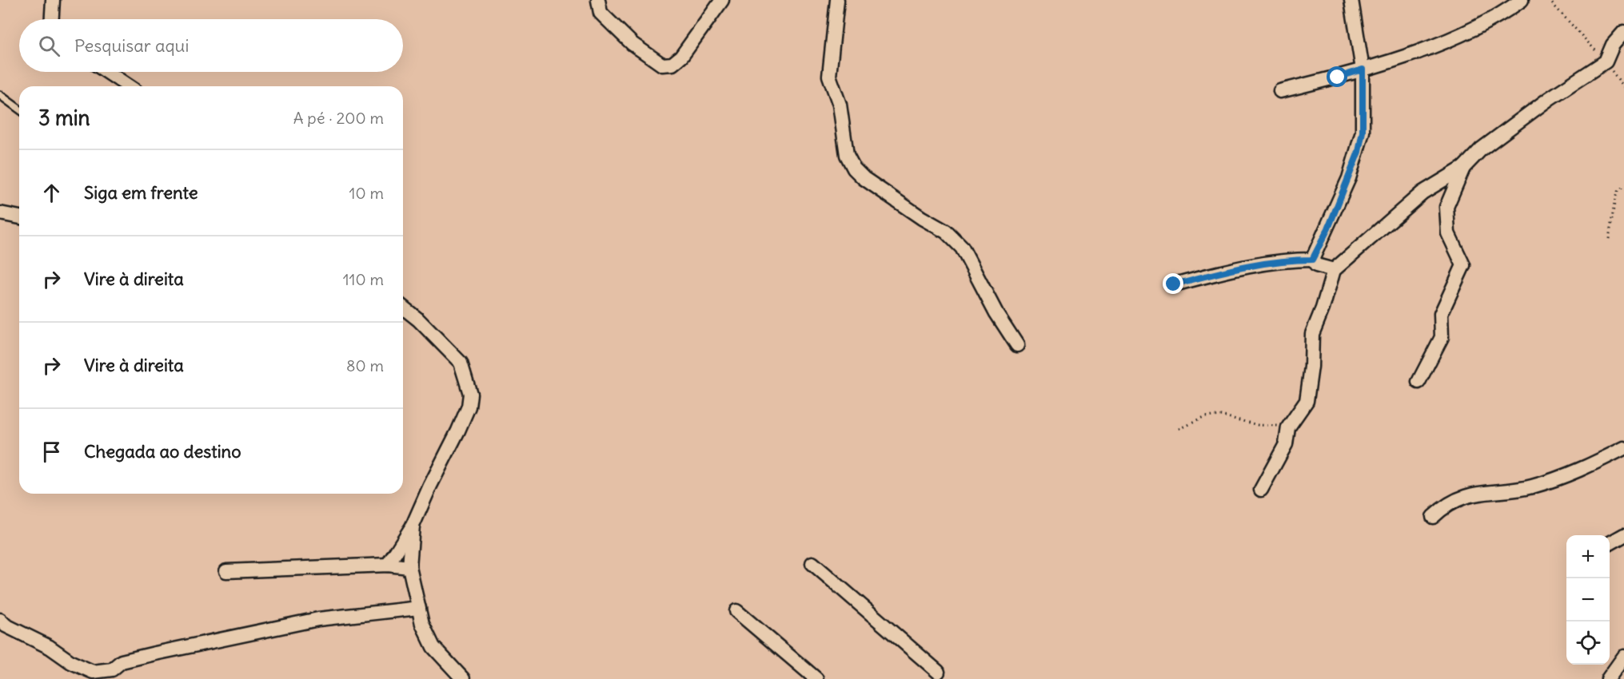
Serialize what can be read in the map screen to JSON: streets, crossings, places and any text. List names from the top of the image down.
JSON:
{
  "page": {
    "search": "Pesquisar aqui",
    "heading": ["3 min", "A pé · 200 m"],
    "list": [
      ["Siga em frente", "10 m"],
      ["Vire à direita", "110 m"],
      ["Vire à direita", "80 m"],
      "Chegada ao destino"
    ],
    "map_buttons": ["+", "−"]
  }
}
